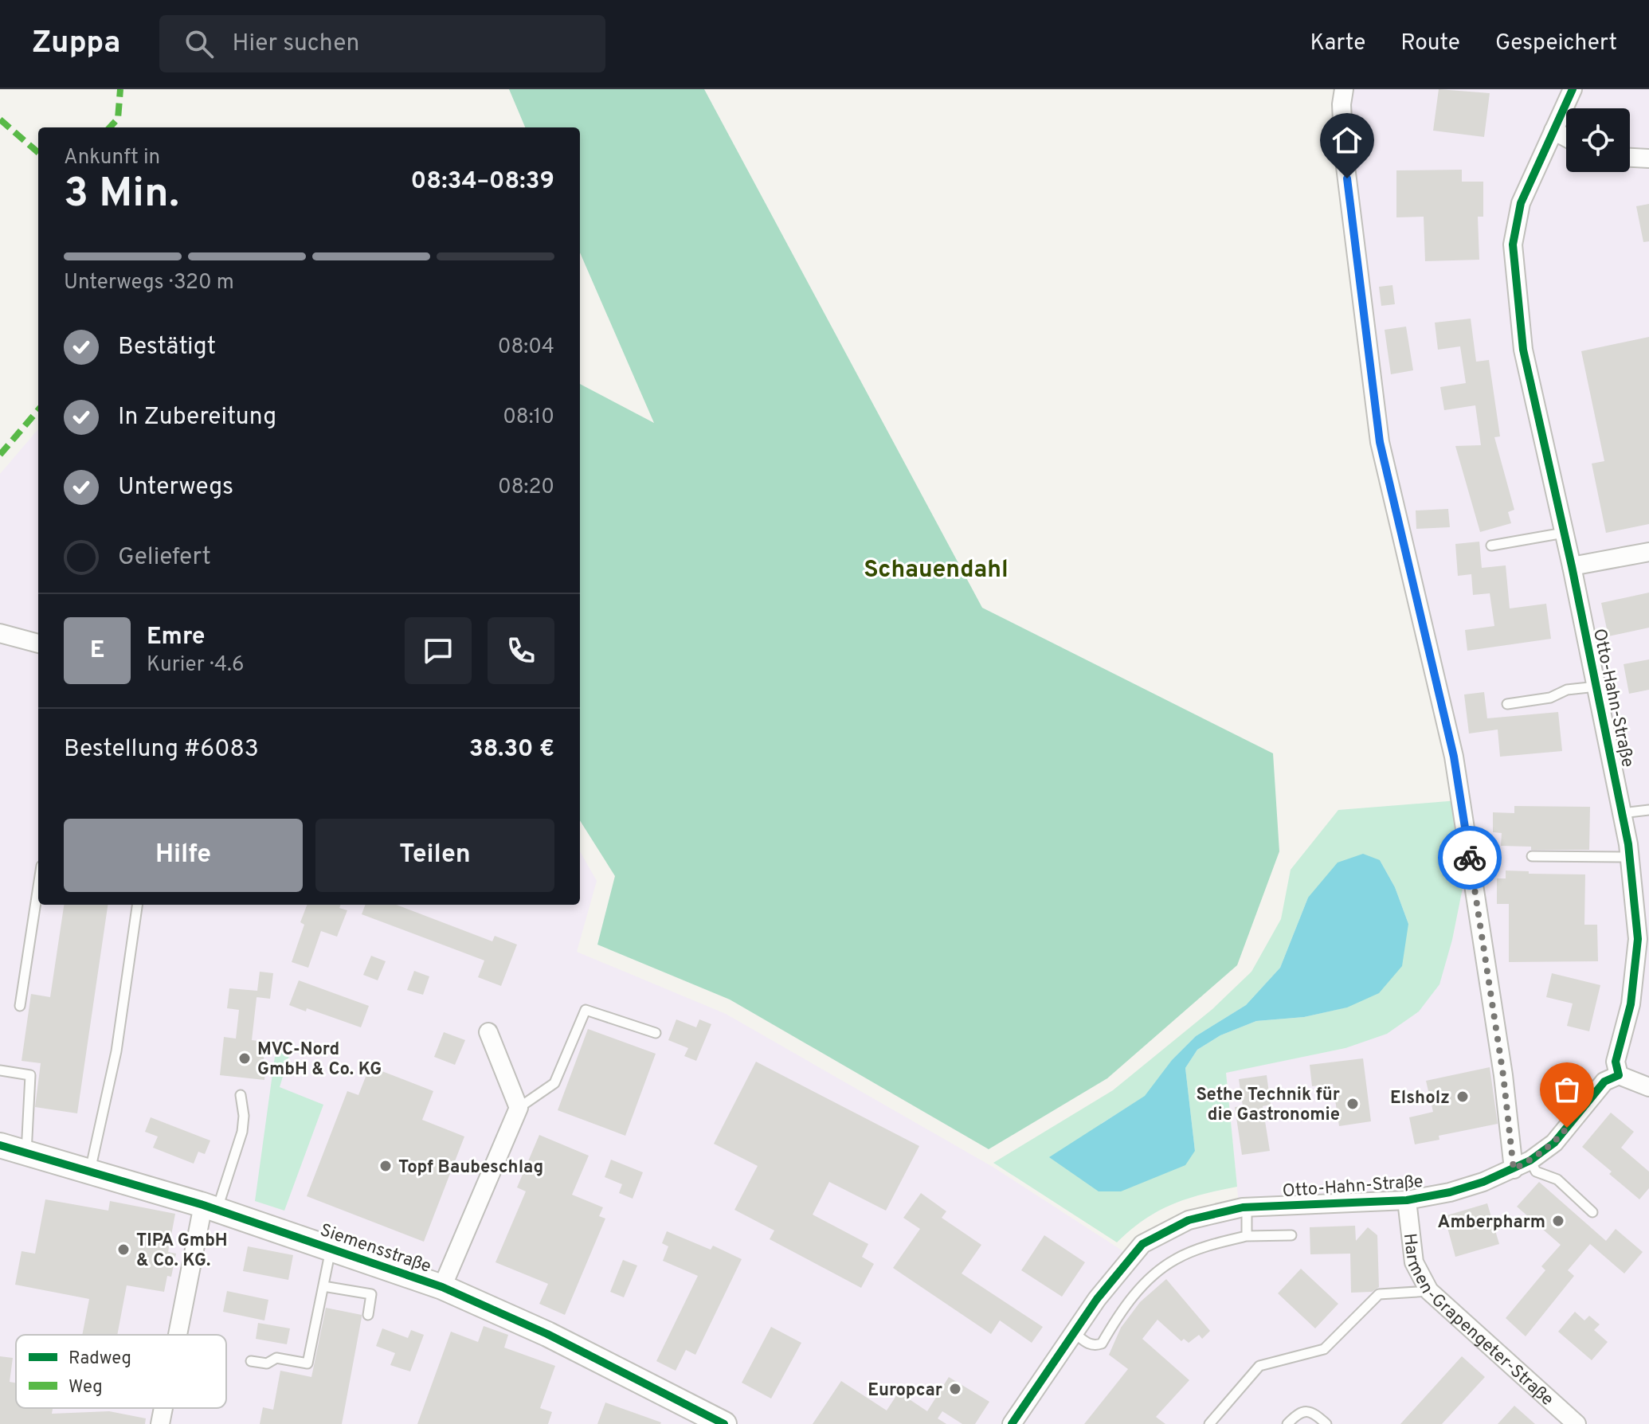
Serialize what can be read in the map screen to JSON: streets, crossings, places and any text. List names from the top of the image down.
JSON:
{
  "streets": {
    "street": ["Otto-Hahn-Straße", "Siemensstraße", "Harmen-Grapengeter-Straße"]
  },
  "crossings": [
    ["Otto-Hahn-Straße", "Harmen-Grapengeter-Straße"]
  ],
  "districts": ["Schauendahl"],
  "places": [
    "MVC-Nord GmbH & Co. KG",
    "Elsholz",
    "Sethe Technik für die Gastronomie",
    "Topf Baubeschlag",
    "Amberpharm",
    "TIPA GmbH & Co. KG.",
    "Europcar"
  ],
  "legend": ["Radweg", "Weg"],
  "page": {
    "header": "Zuppa",
    "search": "Hier suchen",
    "nav": ["Karte", "Route", "Gespeichert"],
    "heading": ["3 Min.", "Ankunft in", "08:34–08:39"],
    "panel": [
      "Emre",
      "Kurier · 4.6",
      "Bestellung #6083",
      "38.30 €"
    ],
    "bar": "Unterwegs · 320 m",
    "list": [
      ["Bestätigt", "08:04"],
      ["In Zubereitung", "08:10"],
      ["Unterwegs", "08:20"],
      "Geliefert"
    ],
    "round": "E",
    "buttons": ["Hilfe", "Teilen"]
  }
}
